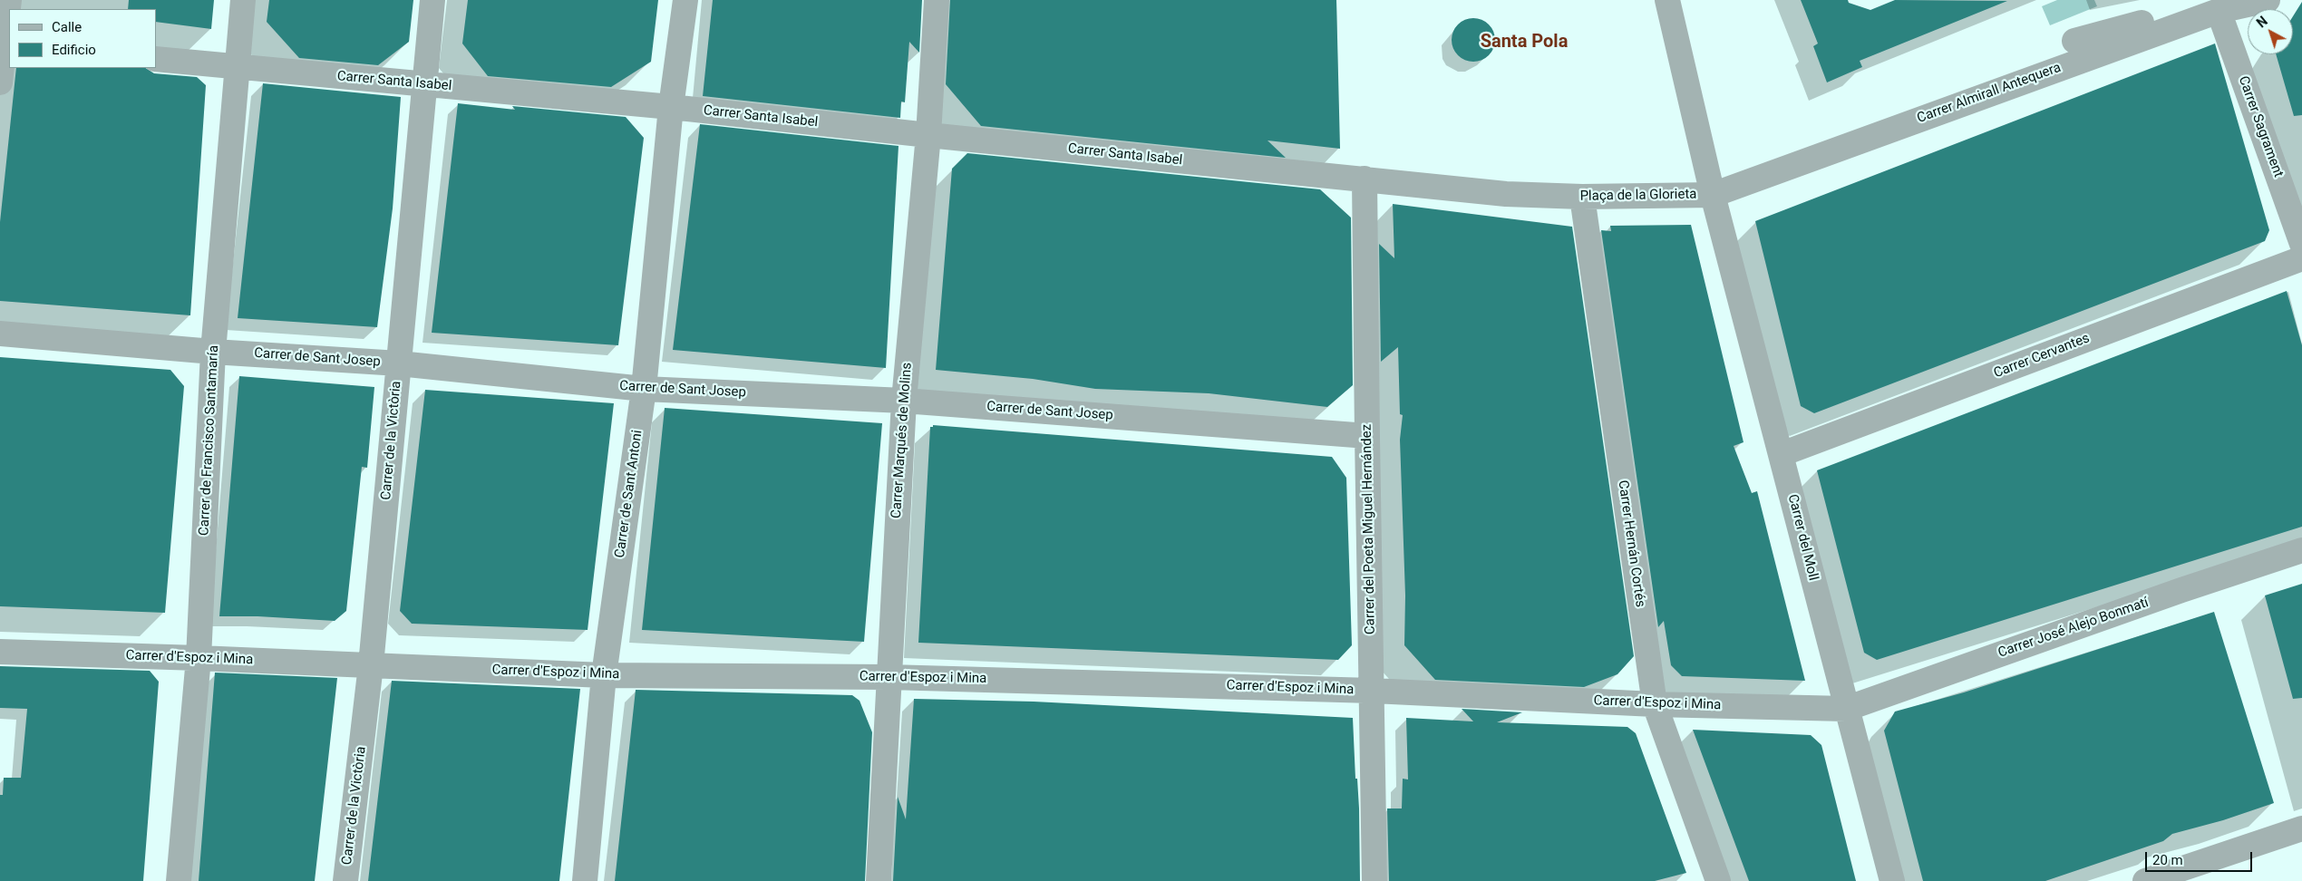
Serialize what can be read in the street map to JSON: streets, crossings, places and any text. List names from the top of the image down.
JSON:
{
  "streets": {
    "street": [
      "Carrer Santa Isabel",
      "Carrer Almirall Antequera",
      "Carrer Sagrament",
      "Plaça de la Glorieta",
      "Carrer Cervantes",
      "Carrer de Sant Josep",
      "Carrer de Francisco Santamaría",
      "Carrer de la Victòria",
      "Carrer Marqués de Molins",
      "Carrer de Sant Antoni",
      "Carrer del Poeta Miguel Hernández",
      "Carrer del Moll",
      "Carrer Hernán Cortés",
      "Carrer José Alejo Bonmatí",
      "Carrer d'Espoz i Mina"
    ]
  },
  "crossings": [
    ["Carrer Santa Isabel", "Plaça de la Glorieta"],
    ["Carrer Santa Isabel", "Carrer de Francisco Santamaría"],
    ["Carrer Santa Isabel", "Carrer de la Victòria"],
    ["Carrer Santa Isabel", "Carrer Marqués de Molins"],
    ["Carrer Santa Isabel", "Carrer de Sant Antoni"],
    ["Carrer Santa Isabel", "Carrer del Poeta Miguel Hernández"],
    ["Carrer Almirall Antequera", "Carrer Sagrament"],
    ["Carrer Almirall Antequera", "Plaça de la Glorieta"],
    ["Carrer Almirall Antequera", "Carrer del Moll"],
    ["Plaça de la Glorieta", "Carrer del Poeta Miguel Hernández"],
    ["Plaça de la Glorieta", "Carrer del Moll"],
    ["Plaça de la Glorieta", "Carrer Hernán Cortés"],
    ["Carrer Cervantes", "Carrer del Moll"],
    ["Carrer de Sant Josep", "Carrer de Francisco Santamaría"],
    ["Carrer de Sant Josep", "Carrer de la Victòria"],
    ["Carrer de Sant Josep", "Carrer Marqués de Molins"],
    ["Carrer de Sant Josep", "Carrer de Sant Antoni"],
    ["Carrer de Sant Josep", "Carrer del Poeta Miguel Hernández"],
    ["Carrer de Francisco Santamaría", "Carrer d'Espoz i Mina"],
    ["Carrer de la Victòria", "Carrer d'Espoz i Mina"],
    ["Carrer Marqués de Molins", "Carrer d'Espoz i Mina"],
    ["Carrer de Sant Antoni", "Carrer d'Espoz i Mina"],
    ["Carrer del Poeta Miguel Hernández", "Carrer d'Espoz i Mina"],
    ["Carrer del Moll", "Carrer José Alejo Bonmatí"],
    ["Carrer del Moll", "Carrer d'Espoz i Mina"],
    ["Carrer Hernán Cortés", "Carrer d'Espoz i Mina"],
    ["Carrer José Alejo Bonmatí", "Carrer d'Espoz i Mina"]
  ],
  "districts": ["Santa Pola"],
  "legend": ["Calle", "Edificio"],
  "scale_bar": "20 m",
  "north": "top left"
}
